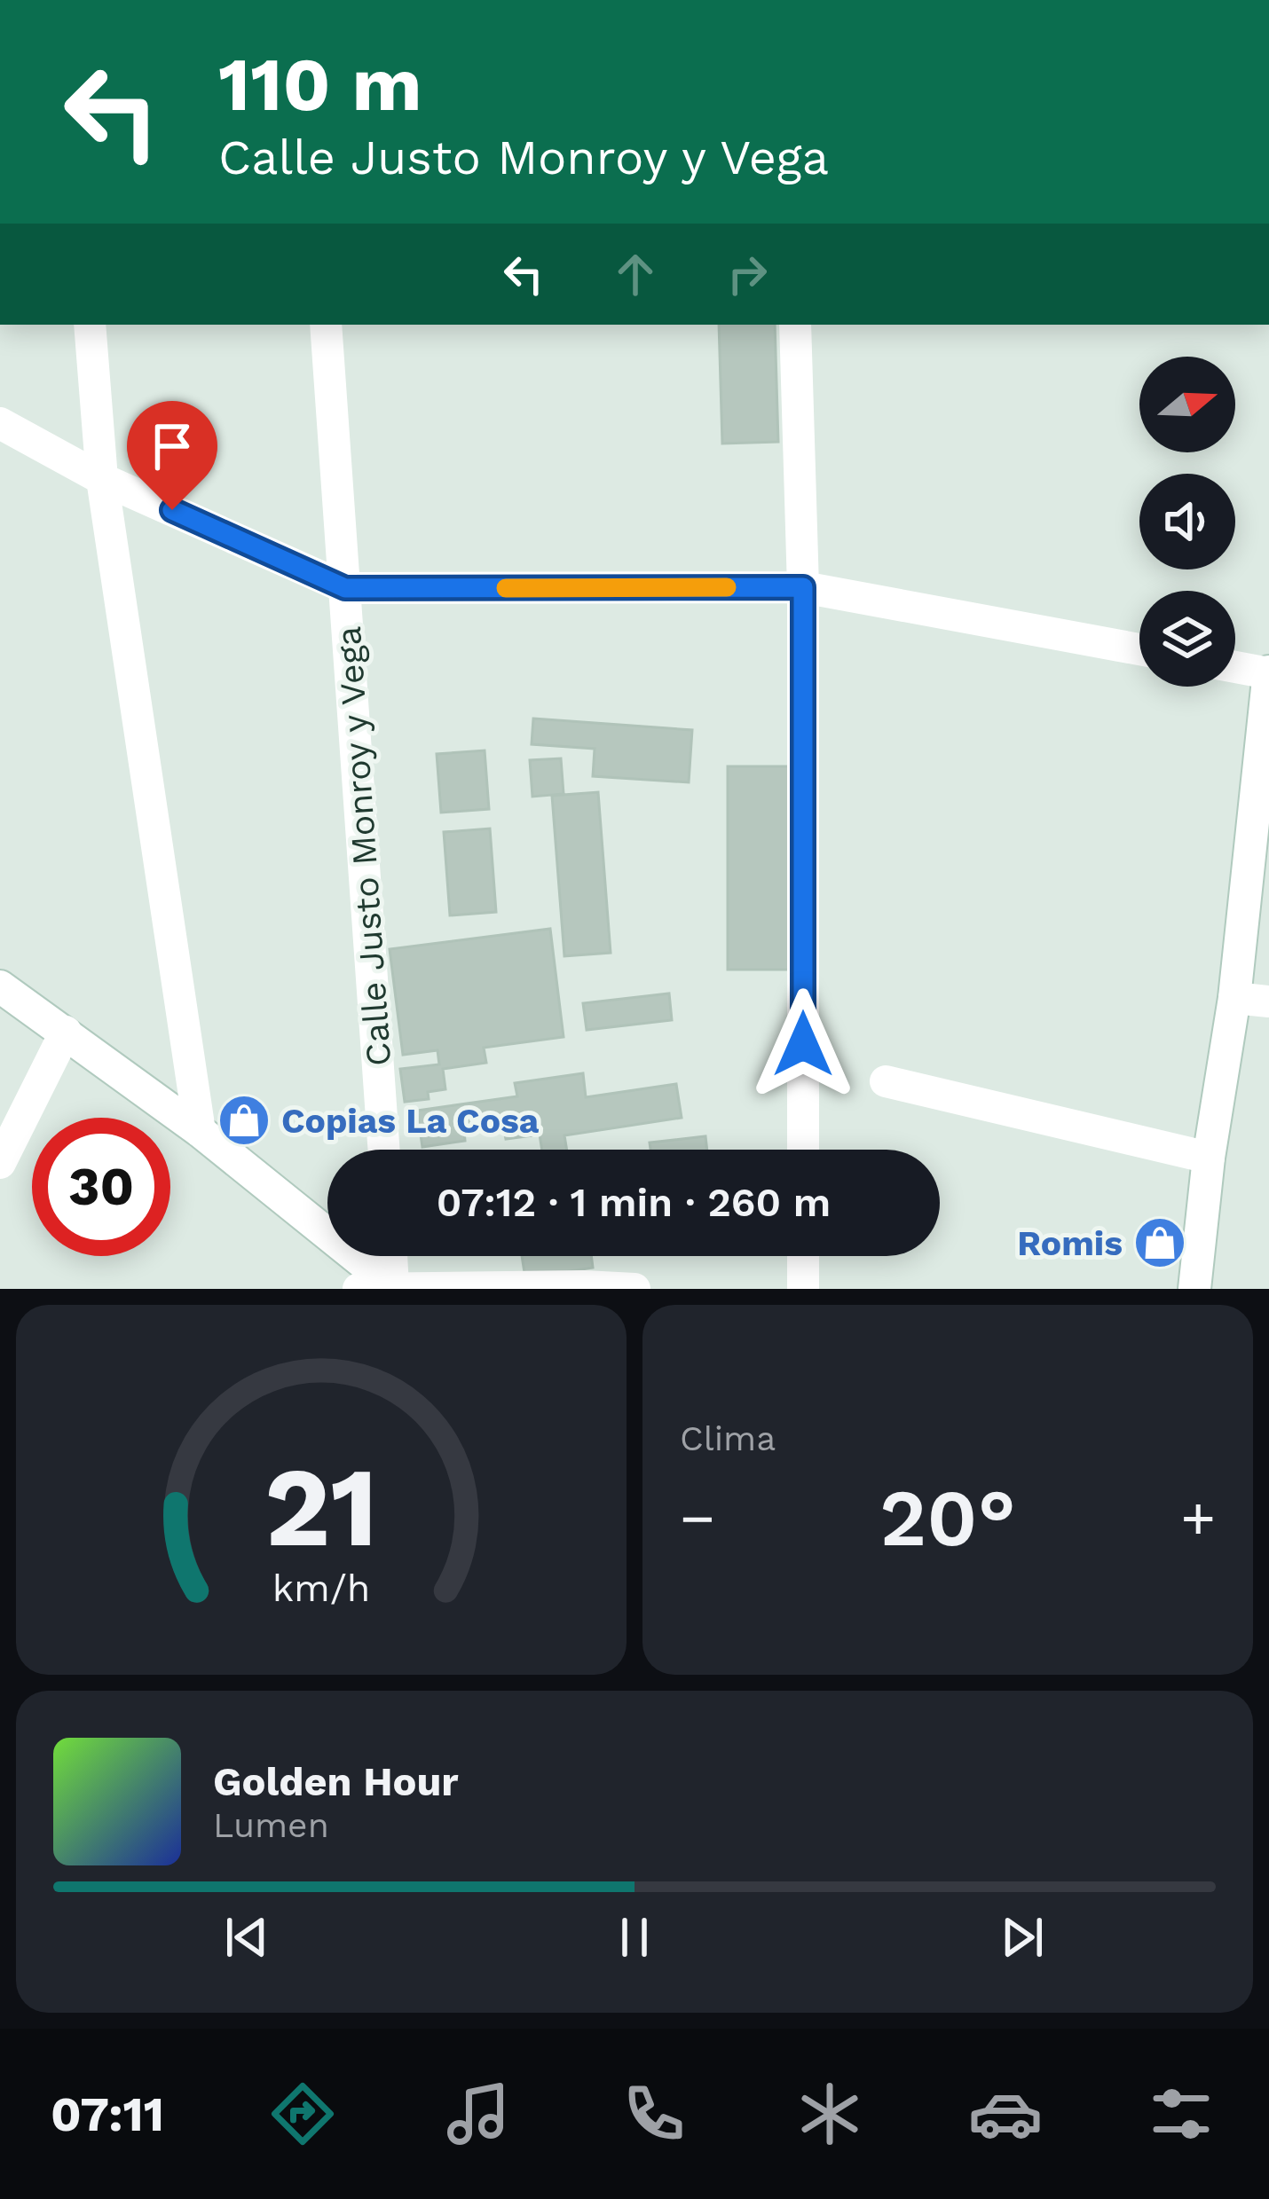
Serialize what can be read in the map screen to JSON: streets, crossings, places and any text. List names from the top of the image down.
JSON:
{
  "streets": {
    "street": ["Calle Justo Monroy y Vega"]
  },
  "places": {
    "shop": ["Copias La Cosa", "Romis"]
  },
  "north": "right",
  "page": {
    "turn": ["110 m", "Calle Justo Monroy y Vega"],
    "limit": "30",
    "trip": "07:12 · 1 min · 260 m",
    "tile": "Clima",
    "heat": ["−", "20°", "+"],
    "song": ["Golden Hour", "Lumen"],
    "tabs": "07:11",
    "gauge": ["21", "km/h"]
  }
}
